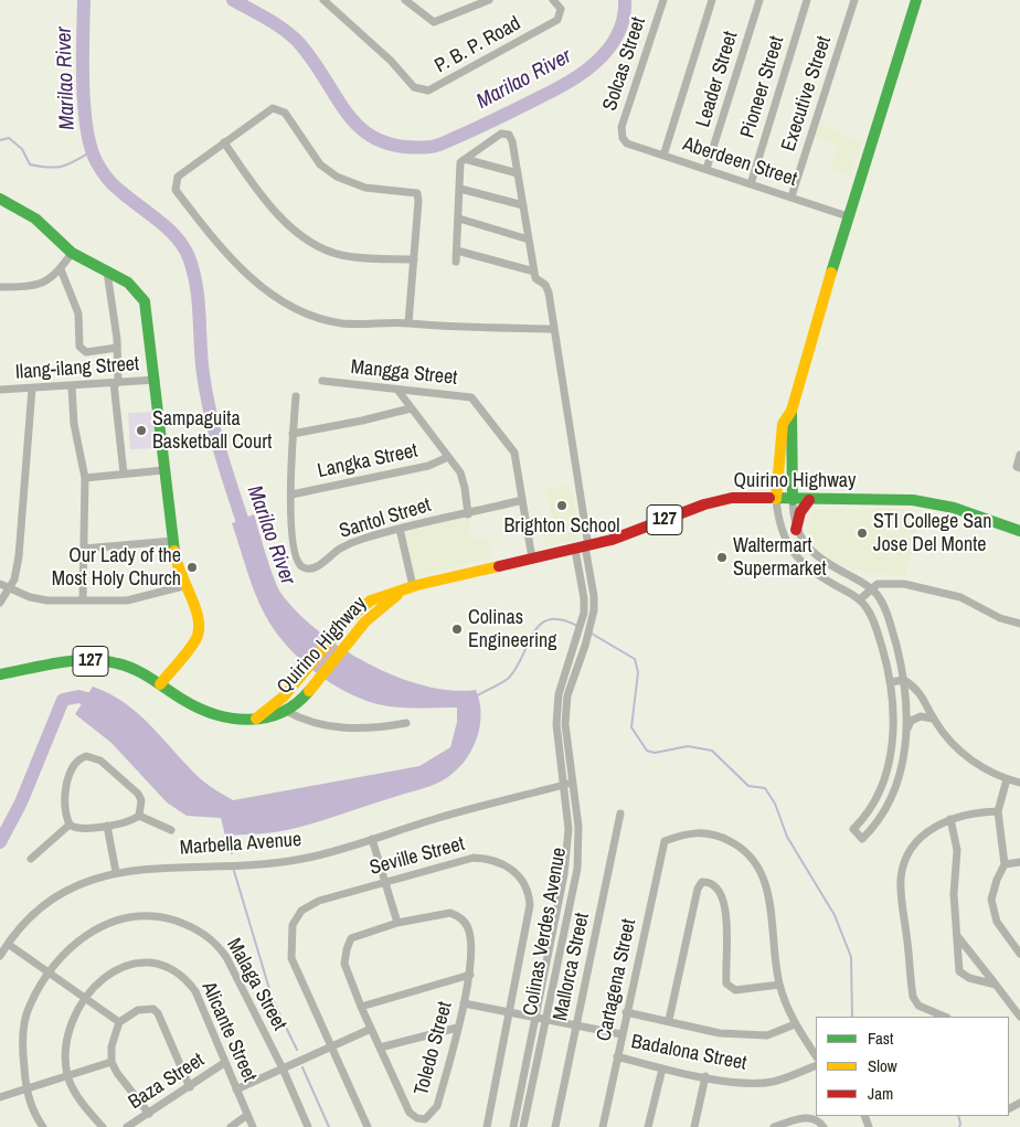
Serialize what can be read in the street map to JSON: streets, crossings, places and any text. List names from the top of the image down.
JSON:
{
  "streets": {
    "main road": ["Quirino Highway", "127"],
    "street": [
      "P. B. P. Road",
      "Solcas Street",
      "Leader Street",
      "Pioneer Street",
      "Executive Street",
      "Aberdeen Street",
      "Ilang-ilang Street",
      "Mangga Street",
      "Langka Street",
      "Santol Street",
      "Marbella Avenue",
      "Seville Street",
      "Colinas Verdes Avenue",
      "Mallorca Street",
      "Cartagena Street",
      "Malaga Street",
      "Alicante Street",
      "Toledo Street",
      "Badalona Street",
      "Baza Street"
    ]
  },
  "crossings": [
    ["Solcas Street", "Aberdeen Street"],
    ["Leader Street", "Aberdeen Street"],
    ["Pioneer Street", "Aberdeen Street"],
    ["Executive Street", "Aberdeen Street"],
    ["Mangga Street", "Quirino Highway"],
    ["Mangga Street", "Santol Street"],
    ["Langka Street", "Santol Street"],
    ["Quirino Highway", "Colinas Verdes Avenue"],
    ["Marbella Avenue", "Colinas Verdes Avenue"],
    ["Cartagena Street", "Badalona Street"],
    ["Alicante Street", "Baza Street"]
  ],
  "water": ["Marilao River"],
  "places": [
    "Sampaguita Basketball Court",
    "Brighton School",
    "STI College San Jose Del Monte",
    "Waltermart Supermarket",
    "Our Lady of the Most Holy Church",
    "Colinas Engineering"
  ],
  "legend": ["Fast", "Slow", "Jam"]
}
